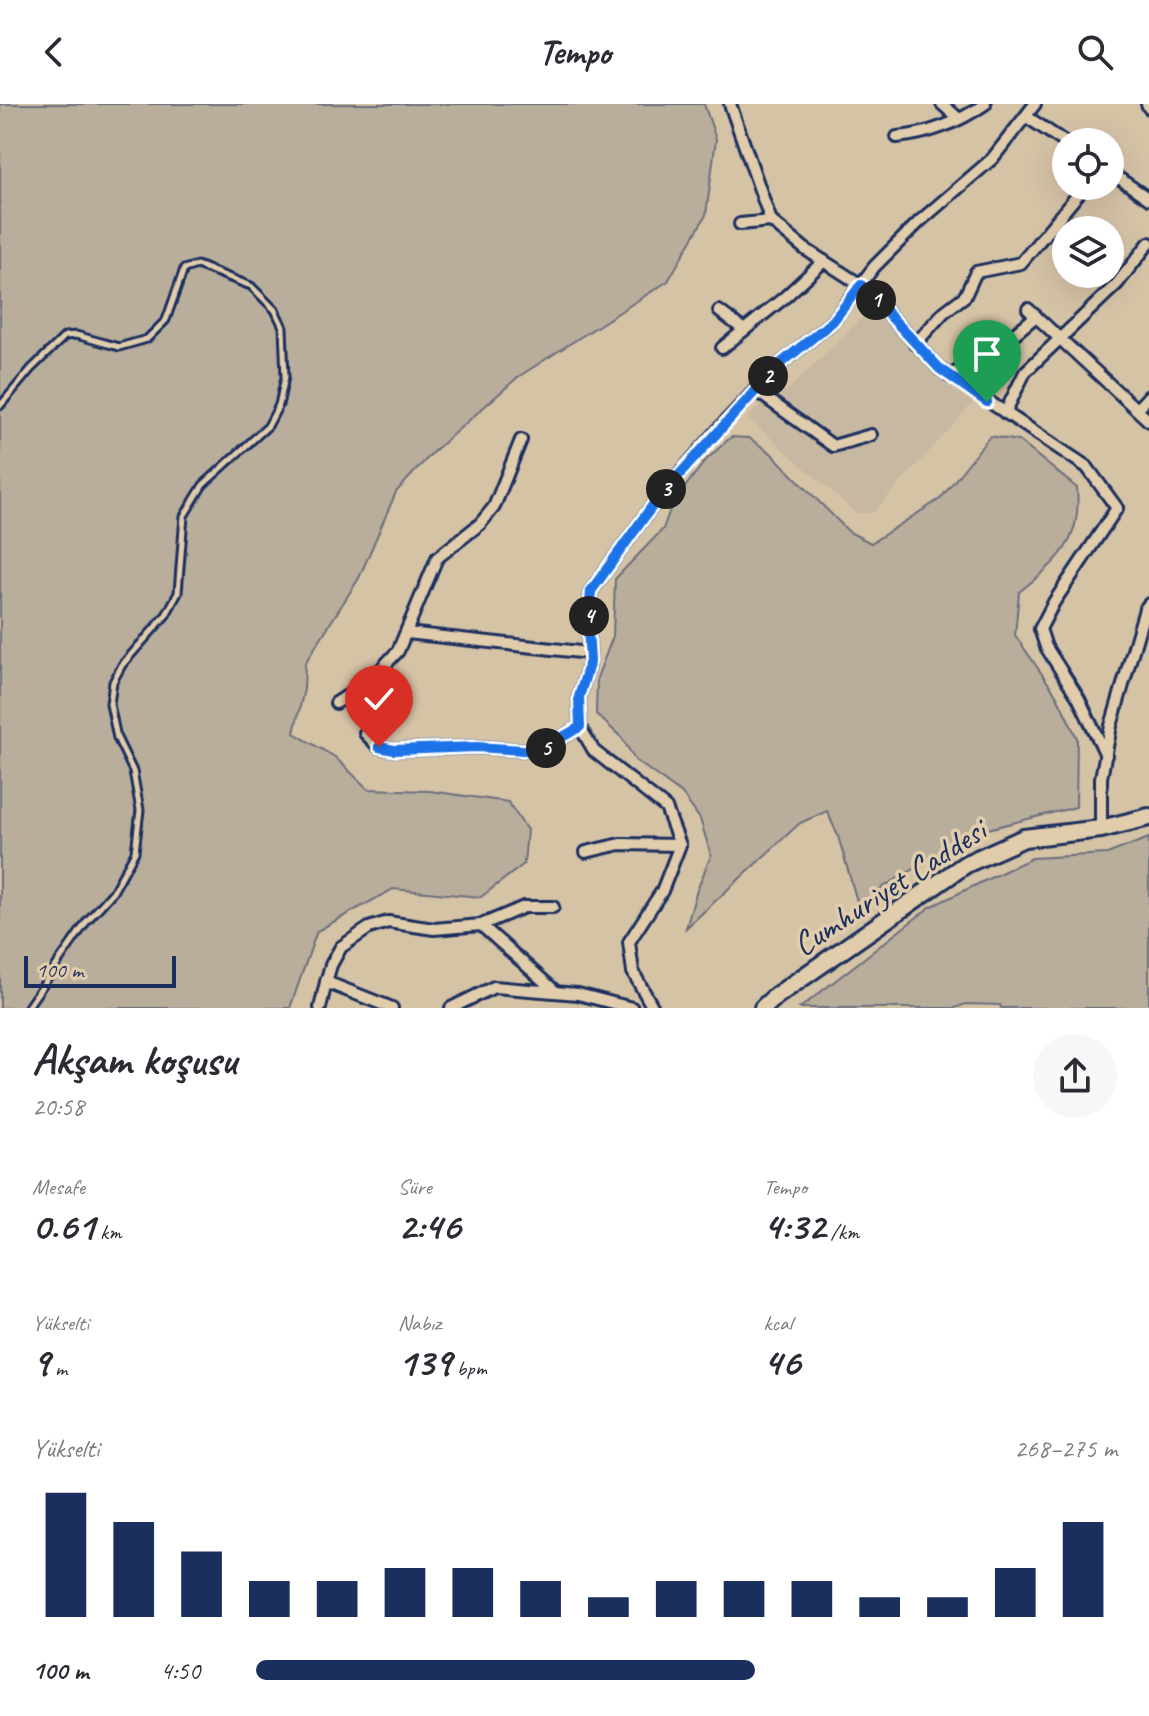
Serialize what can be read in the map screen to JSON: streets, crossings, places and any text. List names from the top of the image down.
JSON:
{
  "streets": {
    "main road": ["Cumhuriyet Caddesi"]
  },
  "scale_bar": "100 m",
  "page": {
    "header": "Tempo",
    "pins": [
      "1",
      "2",
      "3",
      "4",
      "5"
    ],
    "scale": "100 m",
    "heading": ["Akşam koşusu", "20:58"],
    "stats": [
      ["Mesafe", "0.61 km"],
      ["Süre", "2:46"],
      ["Tempo", "4:32 /km"],
      ["Yükselti", "9 m"],
      ["Nabız", "139 bpm"],
      ["kcal", "46"]
    ],
    "chart": ["Yükselti", "268–275 m"],
    "list": [
      {
        "name": "100 m",
        "note": "4:50"
      }
    ]
  }
}
